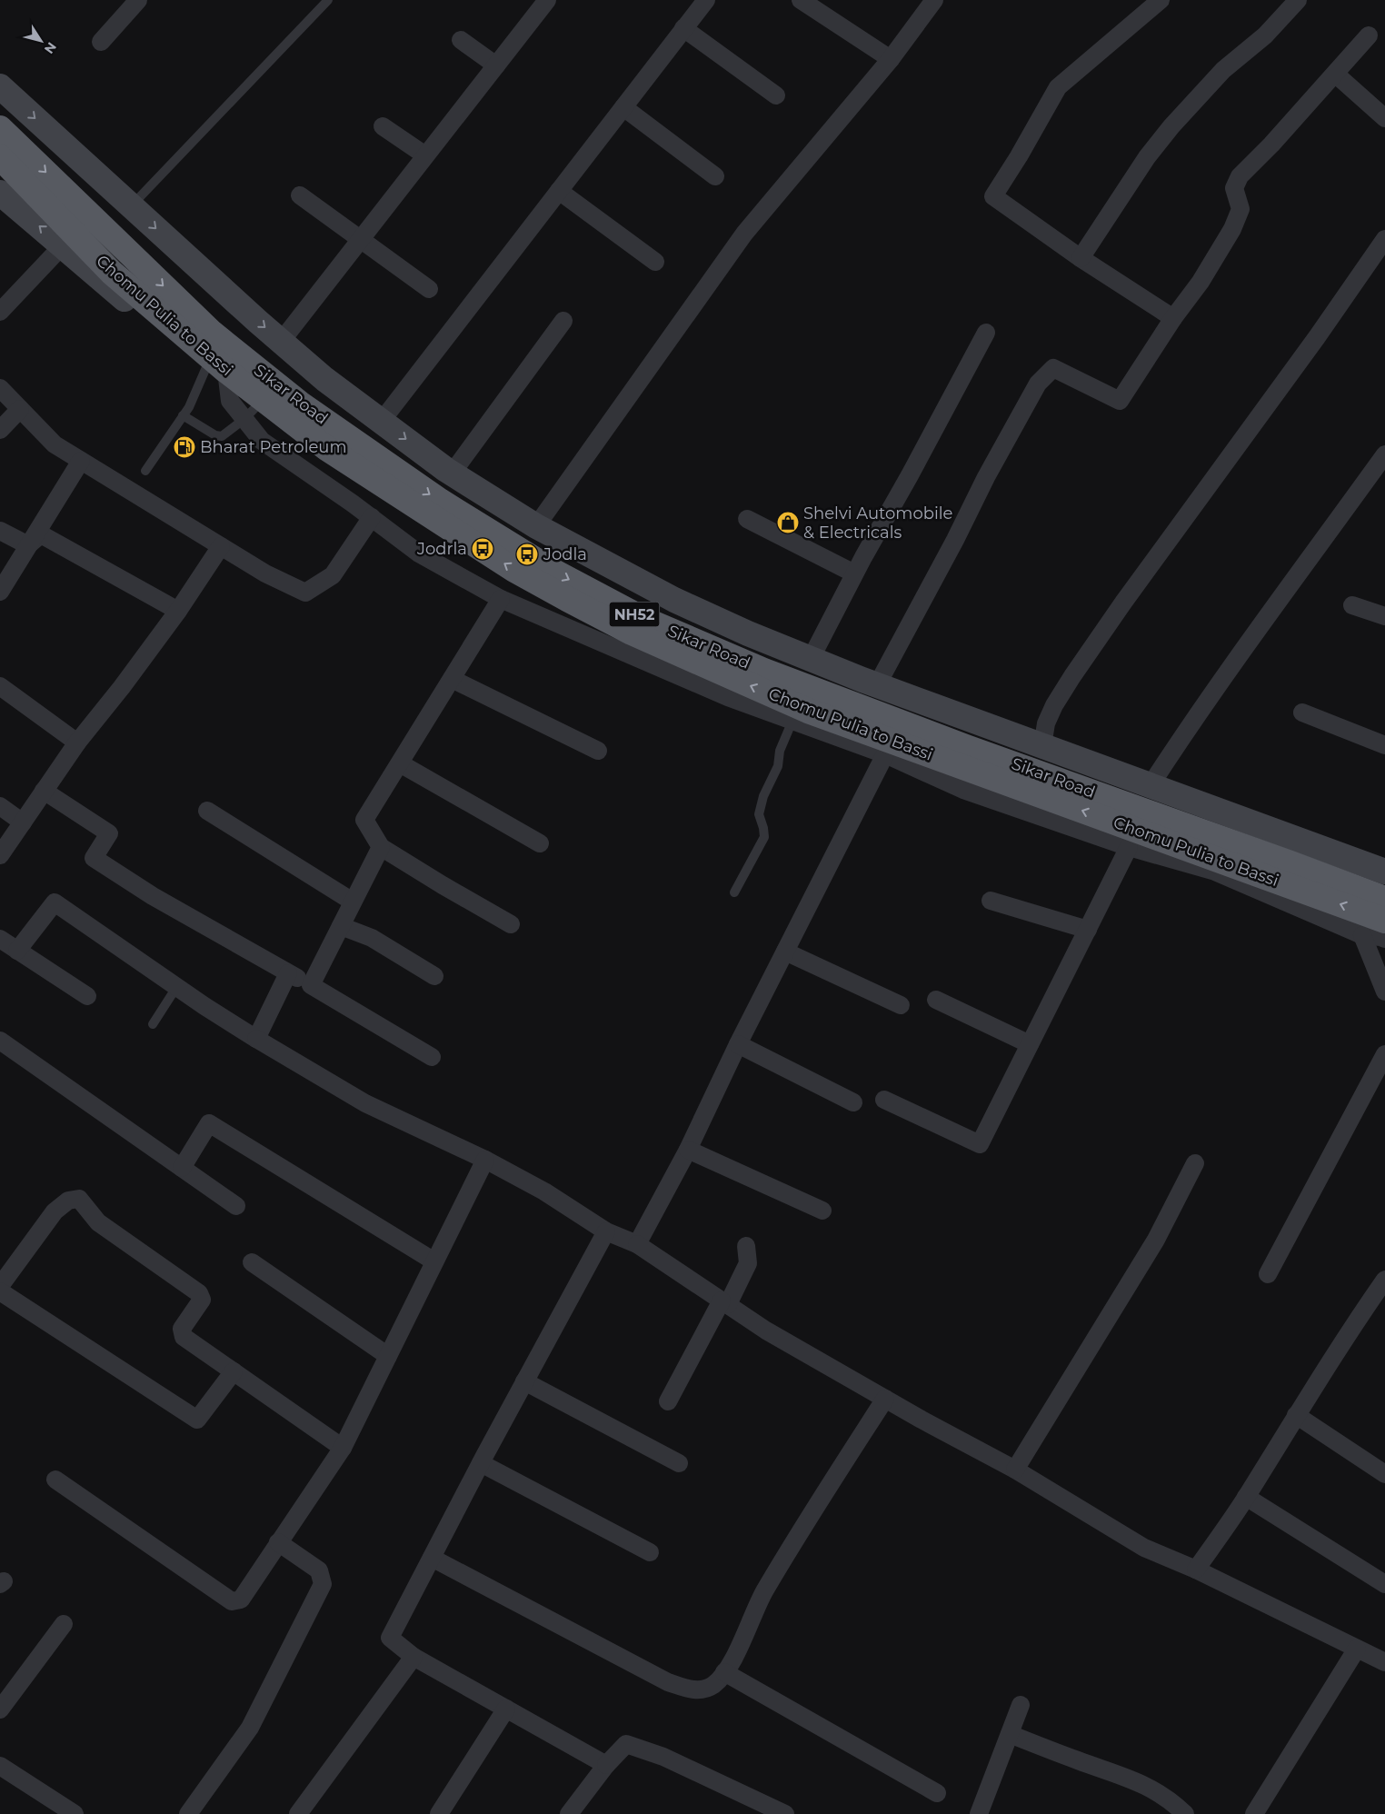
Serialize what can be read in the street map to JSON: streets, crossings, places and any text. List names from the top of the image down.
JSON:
{
  "streets": {
    "highway": ["Chomu Pulia to Bassi", "Sikar Road", "NH52"]
  },
  "one_way": ["Chomu Pulia to Bassi", "Sikar Road"],
  "places": {
    "fuel station": ["Bharat Petroleum"],
    "shop": ["Shelvi Automobile & Electricals"],
    "bus stop": ["Jodrla", "Jodla"]
  },
  "north": "bottom right"
}
